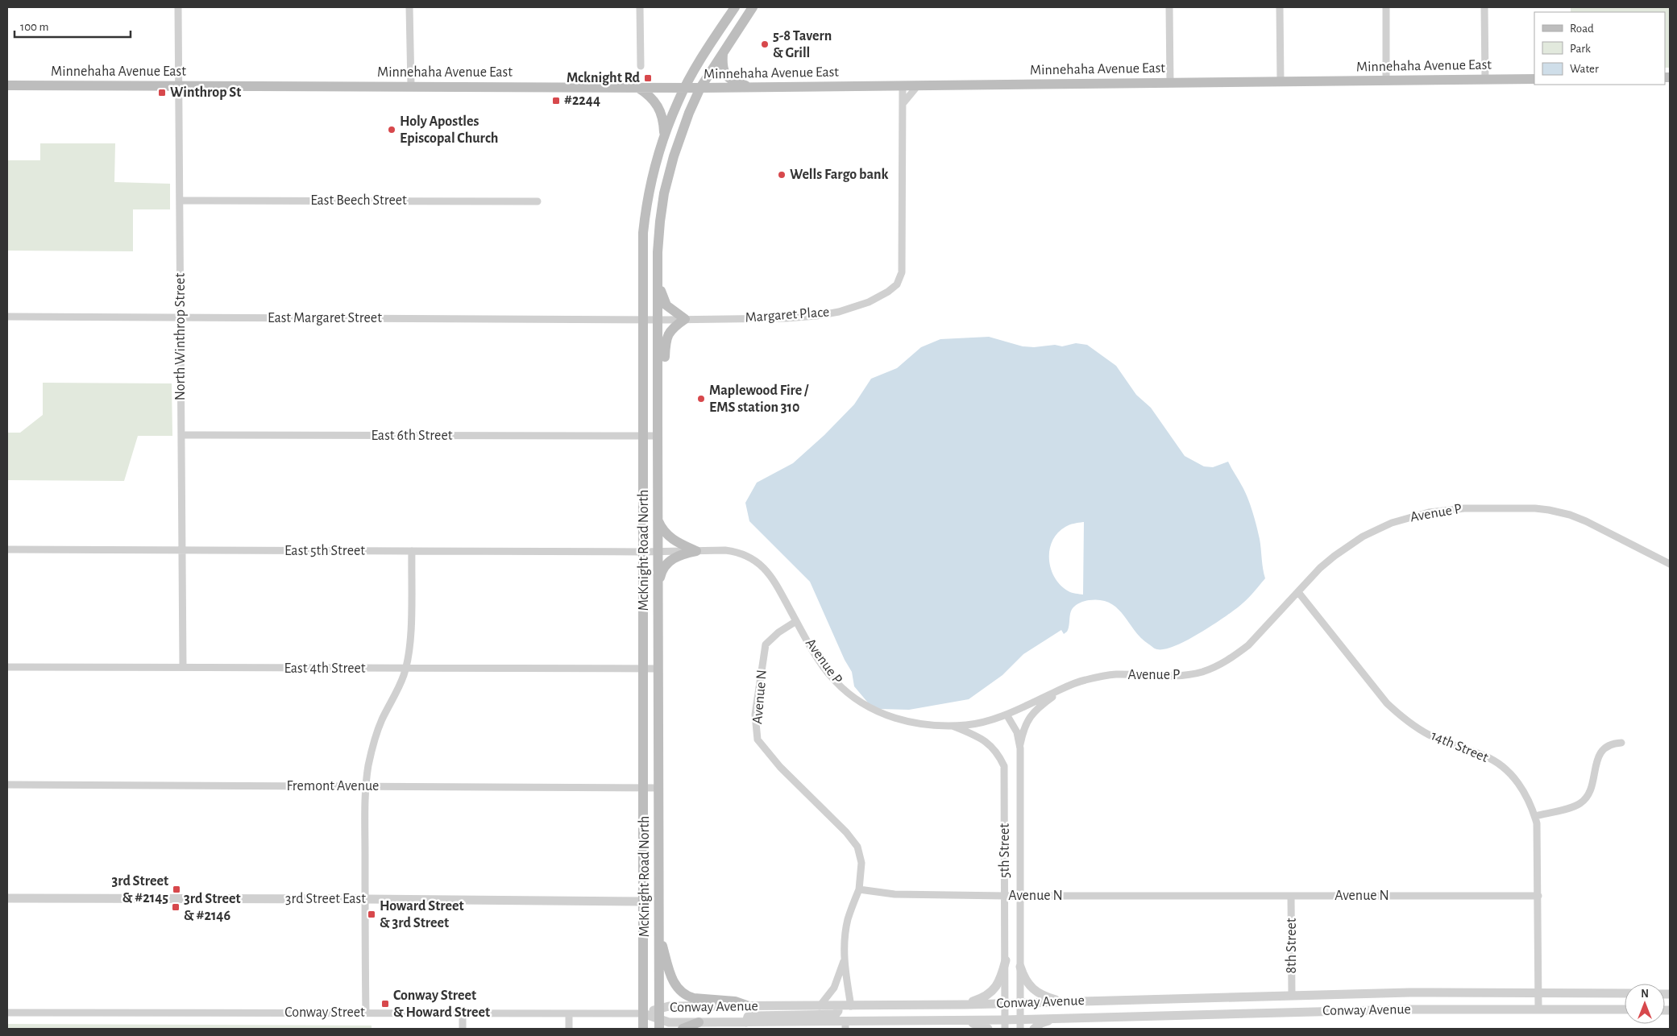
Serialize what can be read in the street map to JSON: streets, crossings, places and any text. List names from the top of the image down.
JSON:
{
  "streets": {
    "main road": ["Minnehaha Avenue East", "McKnight Road North"],
    "street": [
      "East Beech Street",
      "Margaret Place",
      "East Margaret Street",
      "North Winthrop Street",
      "East 6th Street",
      "Avenue P",
      "East 5th Street",
      "East 4th Street",
      "Avenue N",
      "14th Street",
      "Fremont Avenue",
      "5th Street",
      "3rd Street East",
      "8th Street",
      "Conway Avenue",
      "Conway Street"
    ]
  },
  "crossings": [
    ["Minnehaha Avenue East", "Margaret Place"],
    ["Minnehaha Avenue East", "North Winthrop Street"],
    ["Minnehaha Avenue East", "McKnight Road North"],
    ["East Beech Street", "North Winthrop Street"],
    ["Margaret Place", "East Margaret Street"],
    ["Margaret Place", "McKnight Road North"],
    ["East Margaret Street", "North Winthrop Street"],
    ["East Margaret Street", "McKnight Road North"],
    ["North Winthrop Street", "East 6th Street"],
    ["North Winthrop Street", "East 5th Street"],
    ["North Winthrop Street", "East 4th Street"],
    ["East 6th Street", "McKnight Road North"],
    ["Avenue P", "McKnight Road North"],
    ["Avenue P", "East 5th Street"],
    ["Avenue P", "Avenue N"],
    ["Avenue P", "14th Street"],
    ["Avenue P", "5th Street"],
    ["McKnight Road North", "East 5th Street"],
    ["McKnight Road North", "East 4th Street"],
    ["McKnight Road North", "Fremont Avenue"],
    ["McKnight Road North", "3rd Street East"],
    ["McKnight Road North", "Conway Avenue"],
    ["McKnight Road North", "Conway Street"],
    ["Avenue N", "14th Street"],
    ["Avenue N", "5th Street"],
    ["Avenue N", "8th Street"],
    ["14th Street", "Conway Avenue"],
    ["5th Street", "Conway Avenue"],
    ["8th Street", "Conway Avenue"],
    ["Conway Avenue", "Conway Street"]
  ],
  "places": {
    "other": [
      "5-8 Tavern & Grill",
      "Holy Apostles Episcopal Church",
      "Wells Fargo bank",
      "Maplewood Fire / EMS station 310"
    ],
    "transit": [
      "Mcknight Rd",
      "Winthrop St",
      "#2244",
      "3rd Street & #2145",
      "3rd Street & #2146",
      "Howard Street & 3rd Street",
      "Conway Street & Howard Street"
    ]
  },
  "legend": ["Road", "Park", "Water"],
  "scale_bar": "100 m",
  "north": "top"
}
